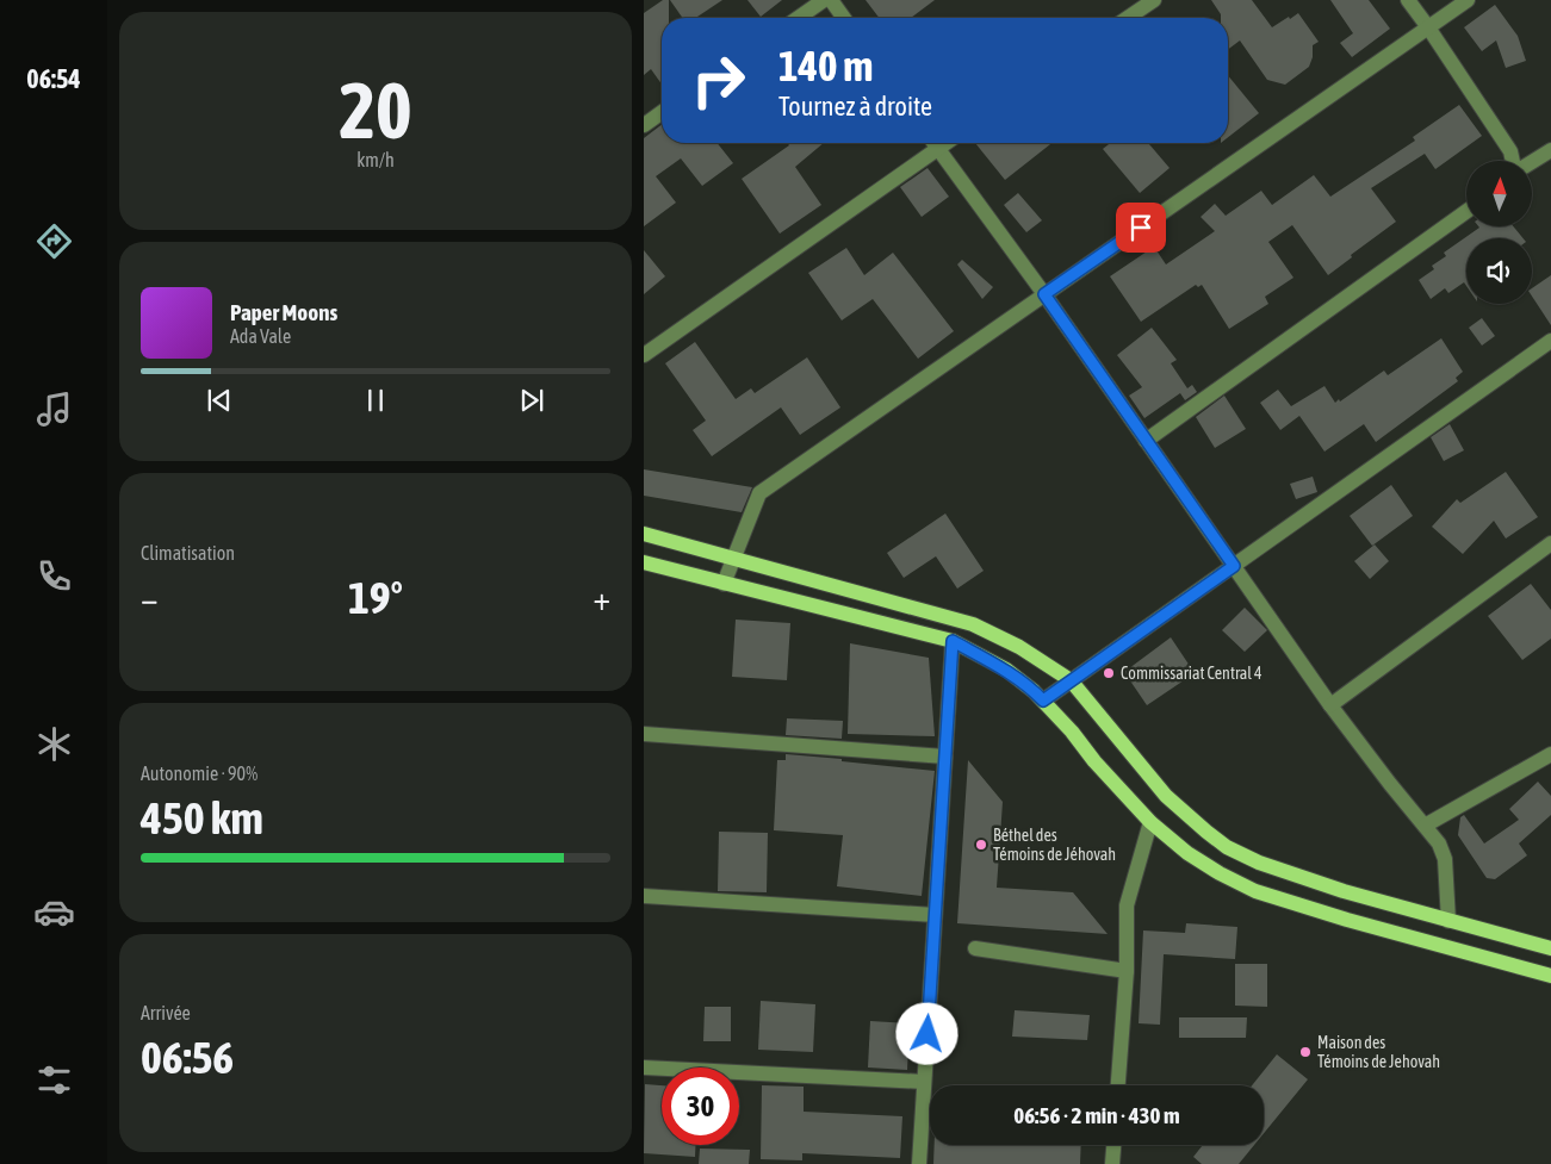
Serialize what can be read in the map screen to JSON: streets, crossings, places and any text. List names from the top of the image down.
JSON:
{
  "places": ["Commissariat Central 4", "Béthel des Témoins de Jéhovah", "Maison des Témoins de Jehovah"],
  "north": "top",
  "page": {
    "tabs": "06:54",
    "tile": [
      ["20", "km/h"],
      "Climatisation",
      ["Autonomie · 90%", "450 km"],
      ["Arrivée", "06:56"]
    ],
    "turn": ["140 m", "Tournez à droite"],
    "song": ["Paper Moons", "Ada Vale"],
    "heat": ["−", "19°", "+"],
    "limit": "30",
    "trip": "06:56 · 2 min · 430 m"
  }
}
